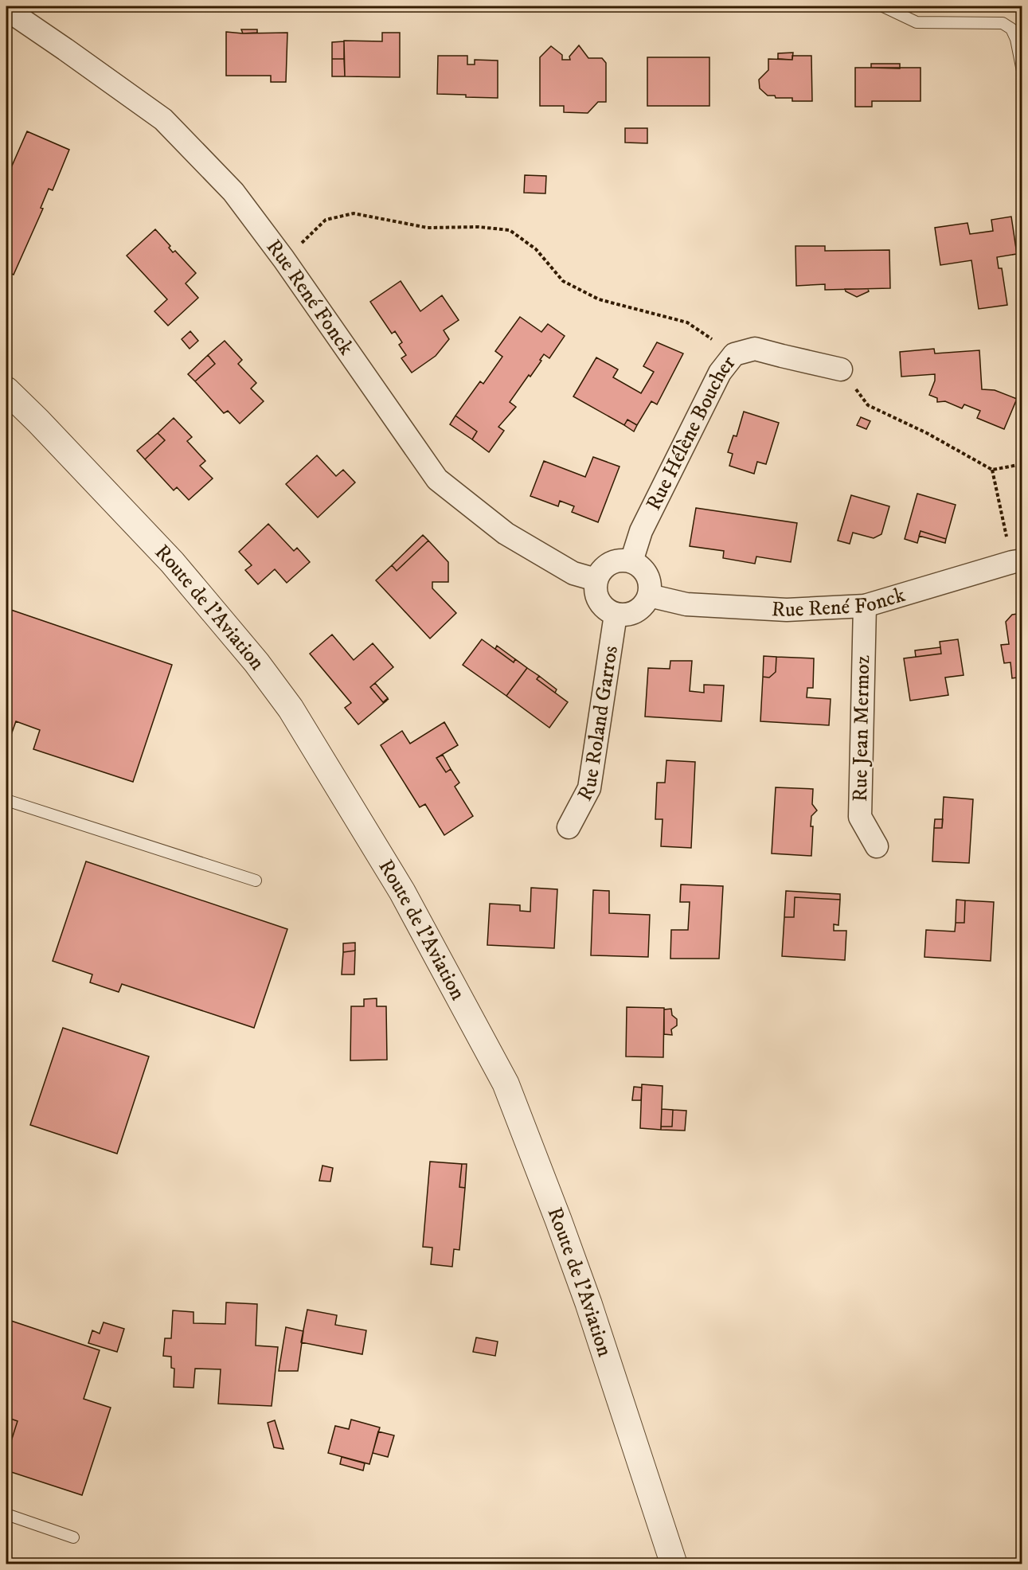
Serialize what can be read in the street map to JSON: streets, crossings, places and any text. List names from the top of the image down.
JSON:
{
  "streets": {
    "street": [
      "Rue René Fonck",
      "Rue Hélène Boucher",
      "Route de l'Aviation",
      "Rue Roland Garros",
      "Rue Jean Mermoz"
    ]
  },
  "crossings": [
    ["Rue René Fonck", "Rue Hélène Boucher"],
    ["Rue René Fonck", "Rue Roland Garros"],
    ["Rue René Fonck", "Rue Jean Mermoz"],
    ["Rue Hélène Boucher", "Rue Roland Garros"]
  ]
}
